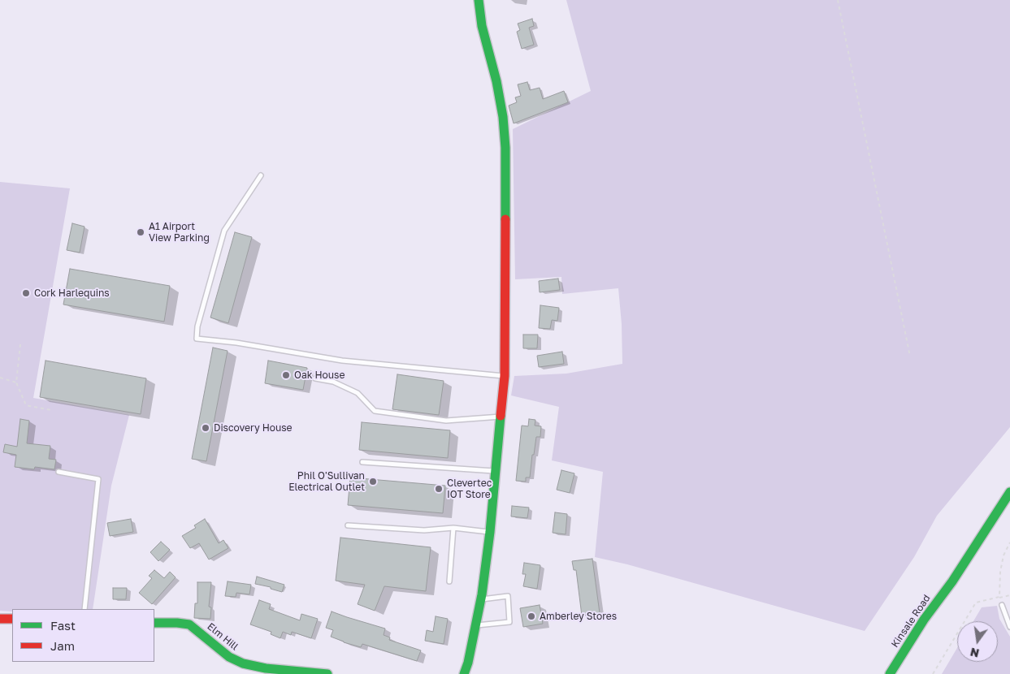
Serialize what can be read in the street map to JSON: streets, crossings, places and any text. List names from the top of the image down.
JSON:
{
  "streets": {
    "street": ["Kinsale Road", "Elm Hill"]
  },
  "places": [
    "A1 Airport View Parking",
    "Cork Harlequins",
    "Oak House",
    "Discovery House",
    "Phil O'Sullivan Electrical Outlet",
    "Clevertec IOT Store",
    "Amberley Stores"
  ],
  "legend": ["Fast", "Jam"],
  "north": "bottom"
}
